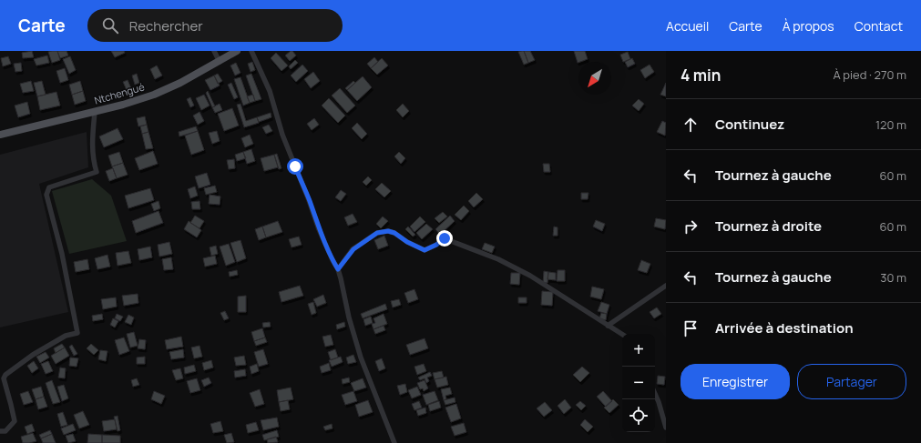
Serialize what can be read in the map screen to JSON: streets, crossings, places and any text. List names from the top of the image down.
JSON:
{
  "streets": {
    "main road": ["Ntchengué"]
  },
  "north": "bottom left",
  "page": {
    "header": "Carte",
    "search": "Rechercher",
    "nav": [
      "Accueil",
      "Carte",
      "À propos",
      "Contact"
    ],
    "heading": ["4 min", "À pied · 270 m"],
    "list": [
      ["Continuez", "120 m"],
      ["Tournez à gauche", "60 m"],
      ["Tournez à droite", "60 m"],
      ["Tournez à gauche", "30 m"],
      "Arrivée à destination"
    ],
    "map_buttons": ["+", "−"],
    "buttons": ["Enregistrer", "Partager"]
  }
}
